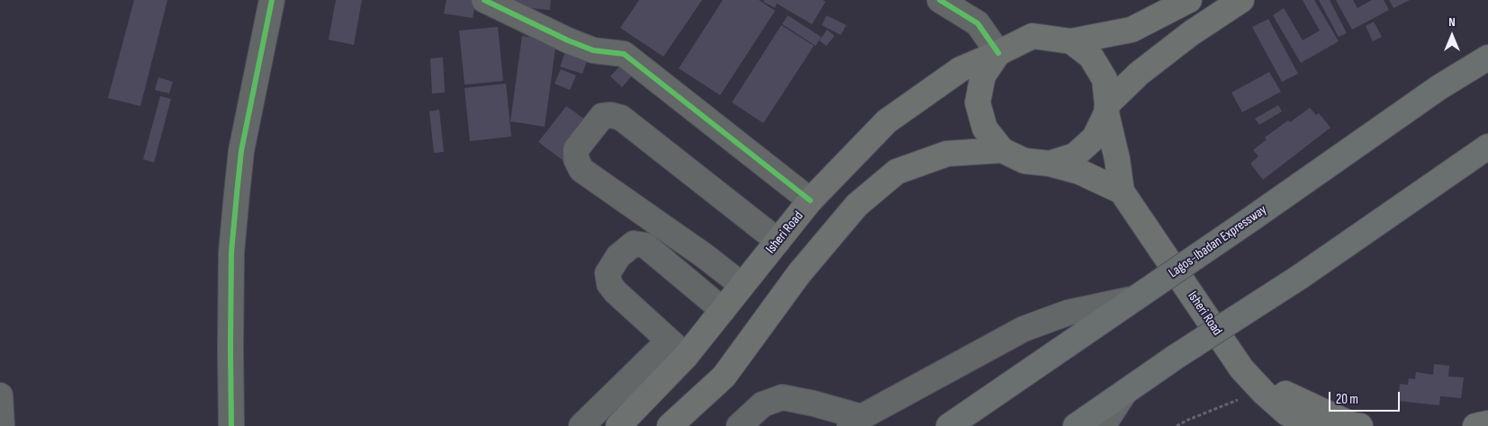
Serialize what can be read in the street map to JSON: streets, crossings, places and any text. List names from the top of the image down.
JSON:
{
  "streets": {
    "highway": ["Lagos-Ibadan Expressway"],
    "main road": ["Isheri Road"]
  },
  "scale_bar": "20 m",
  "north": "top"
}
